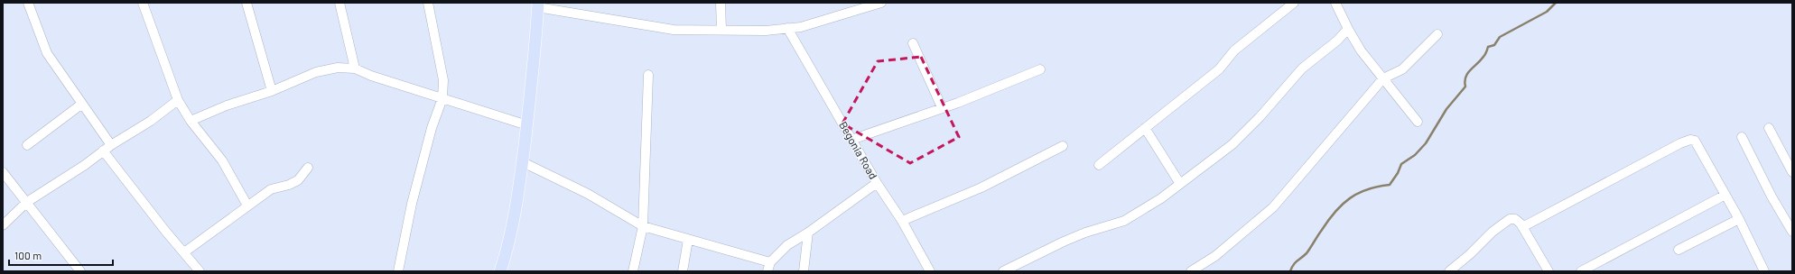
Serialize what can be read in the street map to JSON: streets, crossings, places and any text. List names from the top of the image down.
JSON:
{
  "streets": {
    "street": ["Begonia Road"]
  },
  "scale_bar": "100 m"
}
